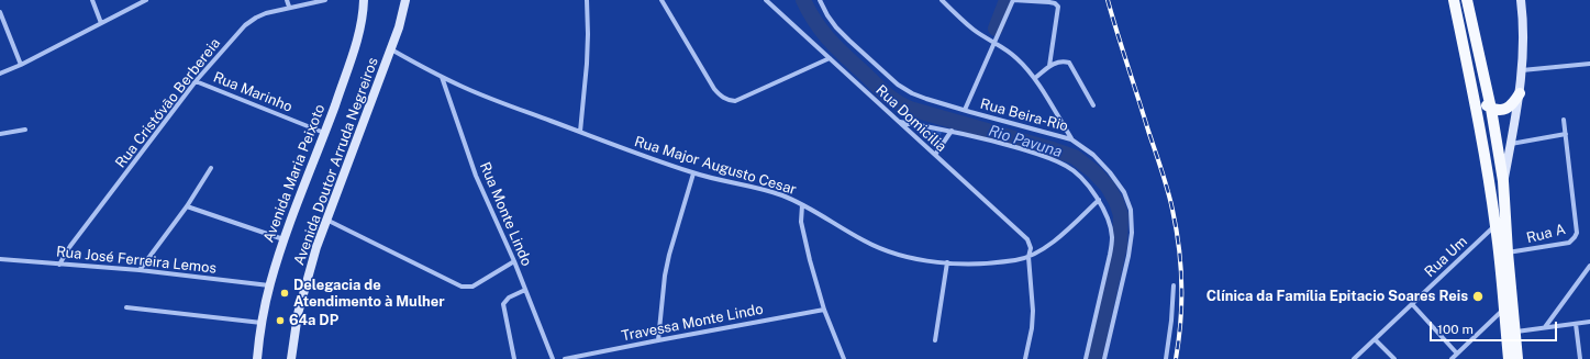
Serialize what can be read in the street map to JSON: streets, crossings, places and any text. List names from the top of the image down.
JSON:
{
  "streets": {
    "main road": ["Avenida Doutor Arruda Negreiros", "Avenida Maria Peixoto"],
    "street": [
      "Rua Marinho",
      "Rua Cristóvão Berbereia",
      "Rua Beira-Rio",
      "Rua Domicilia",
      "Rua Major Augusto Cesar",
      "Rua Monte Lindo",
      "Rua A",
      "Rua Um",
      "Rua José Ferreira Lemos",
      "Travessa Monte Lindo"
    ]
  },
  "crossings": [
    ["Rua Marinho", "Rua Cristóvão Berbereia"],
    ["Rua Marinho", "Avenida Maria Peixoto"],
    ["Rua Cristóvão Berbereia", "Rua José Ferreira Lemos"],
    ["Rua Domicilia", "Rua Major Augusto Cesar"],
    ["Avenida Doutor Arruda Negreiros", "Rua Major Augusto Cesar"],
    ["Rua Major Augusto Cesar", "Rua Monte Lindo"],
    ["Avenida Maria Peixoto", "Rua José Ferreira Lemos"]
  ],
  "water": ["Rio Pavuna"],
  "places": ["Delegacia de Atendimento à Mulher", "Clínica da Família Epitacio Soares Reis", "64a DP"],
  "scale_bar": "100 m"
}
